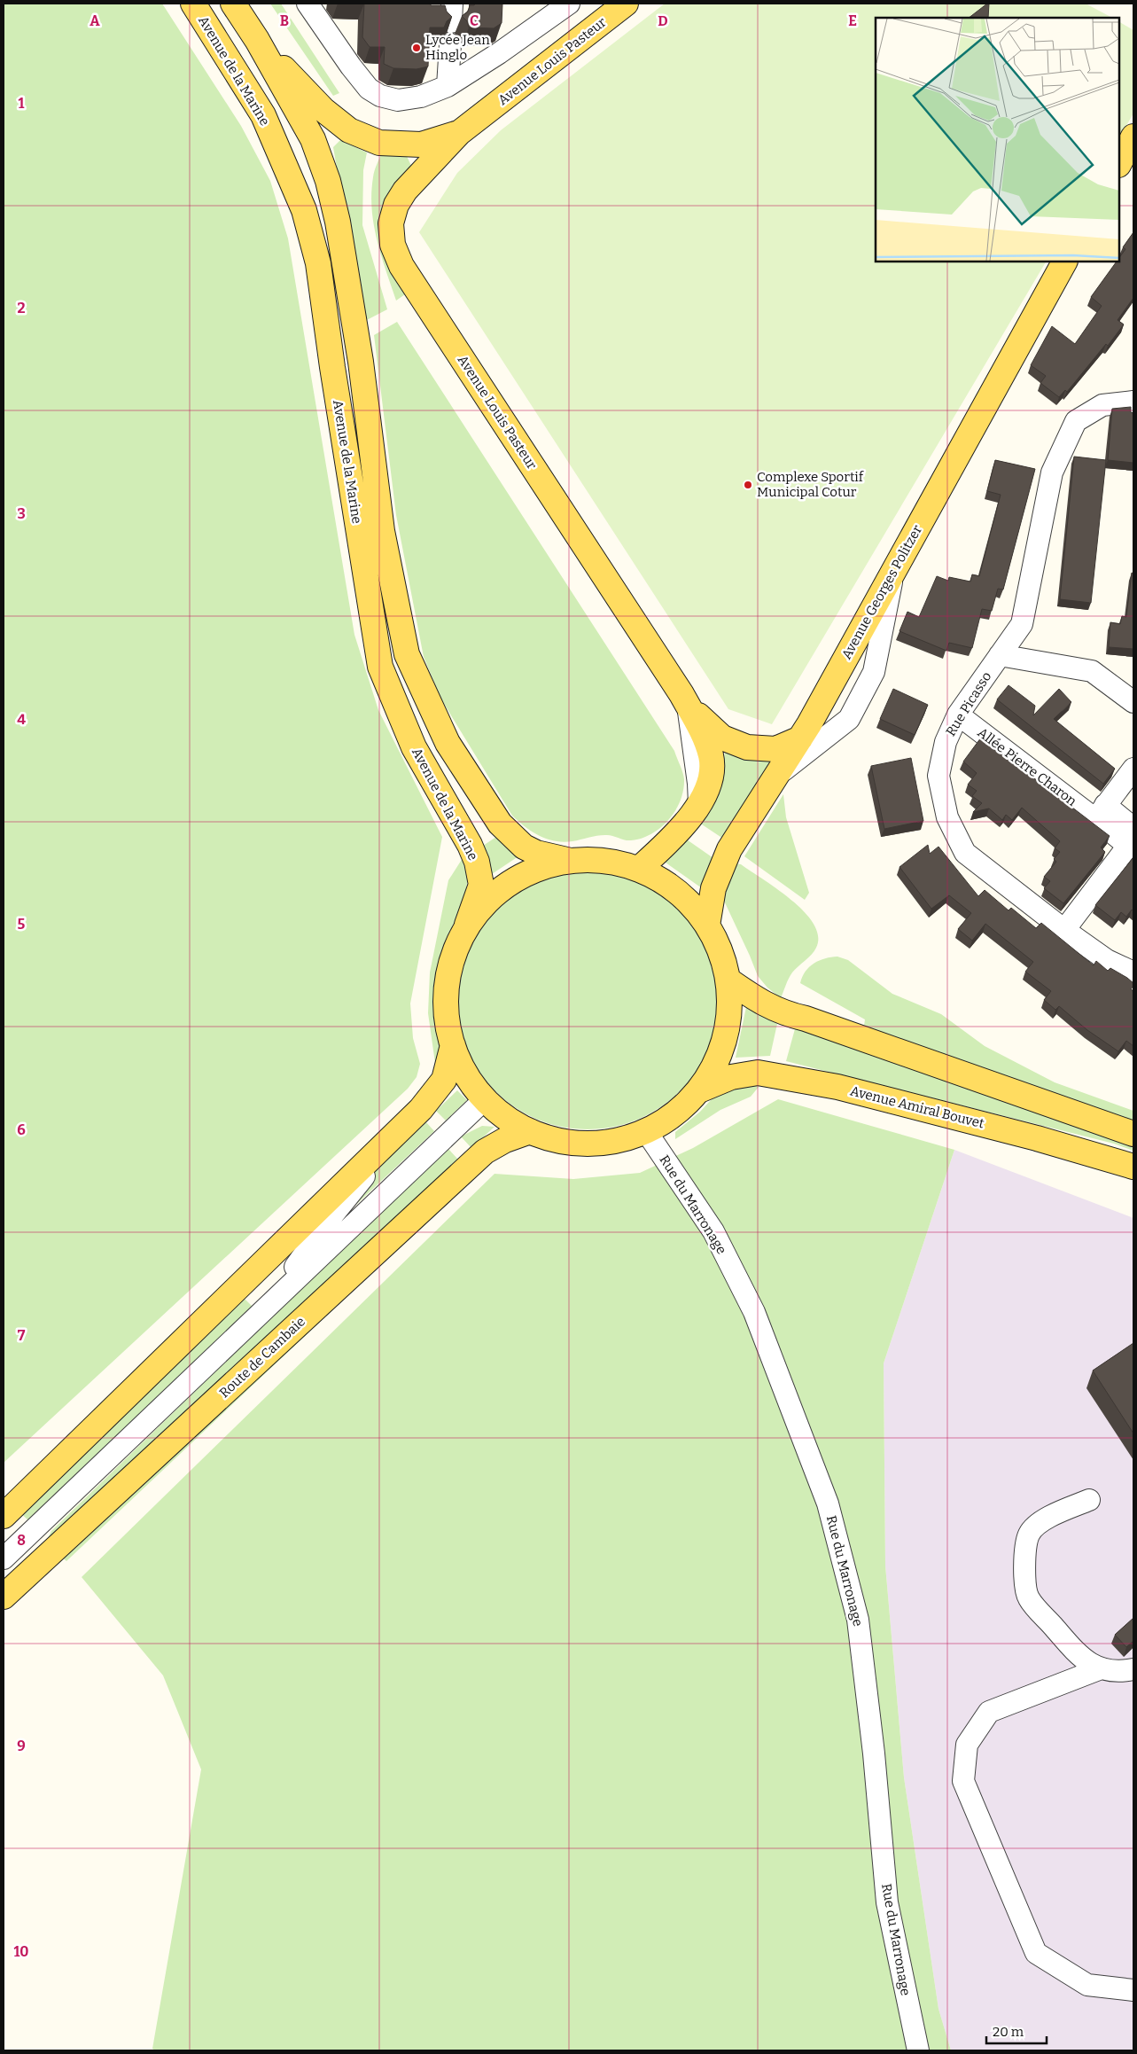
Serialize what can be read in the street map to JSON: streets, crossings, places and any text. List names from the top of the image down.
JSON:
{
  "streets": {
    "main road": [
      "Avenue Louis Pasteur",
      "Avenue de la Marine",
      "Avenue Georges Politzer",
      "Avenue Amiral Bouvet",
      "Route de Cambaie"
    ],
    "street": ["Rue Picasso", "Allée Pierre Charon", "Rue du Marronage"]
  },
  "crossings": [
    ["Rue Picasso", "Allée Pierre Charon"]
  ],
  "places": ["Lycée Jean Hinglo", "Complexe Sportif Municipal Cotur"],
  "scale_bar": "20 m",
  "grid": {
    "columns": [
      "A",
      "B",
      "C",
      "D",
      "E"
    ],
    "rows": [
      "1",
      "2",
      "3",
      "4",
      "5",
      "6",
      "7",
      "8",
      "9",
      "10"
    ]
  }
}
